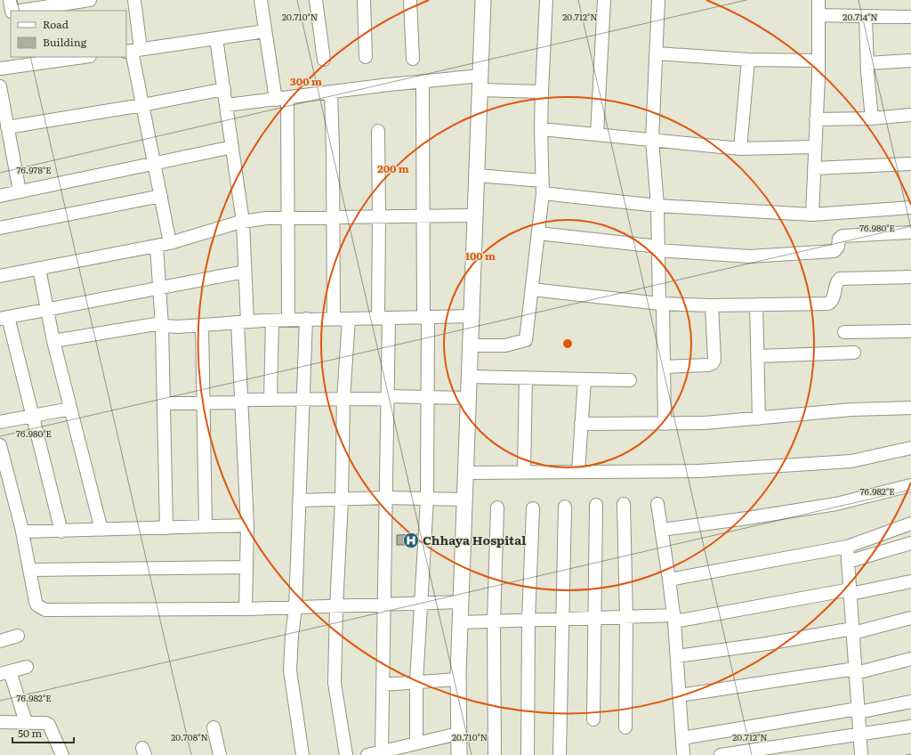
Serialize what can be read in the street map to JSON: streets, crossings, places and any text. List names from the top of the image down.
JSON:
{
  "places": {
    "hospital": ["Chhaya Hospital"]
  },
  "legend": ["Road", "Building"],
  "scale_bar": "50 m",
  "coordinates": [
    "20.710°N",
    "20.712°N",
    "20.714°N",
    "76.978°E",
    "76.980°E",
    "76.982°E",
    "20.708°N"
  ],
  "rings": ["300 m", "200 m", "100 m"]
}
